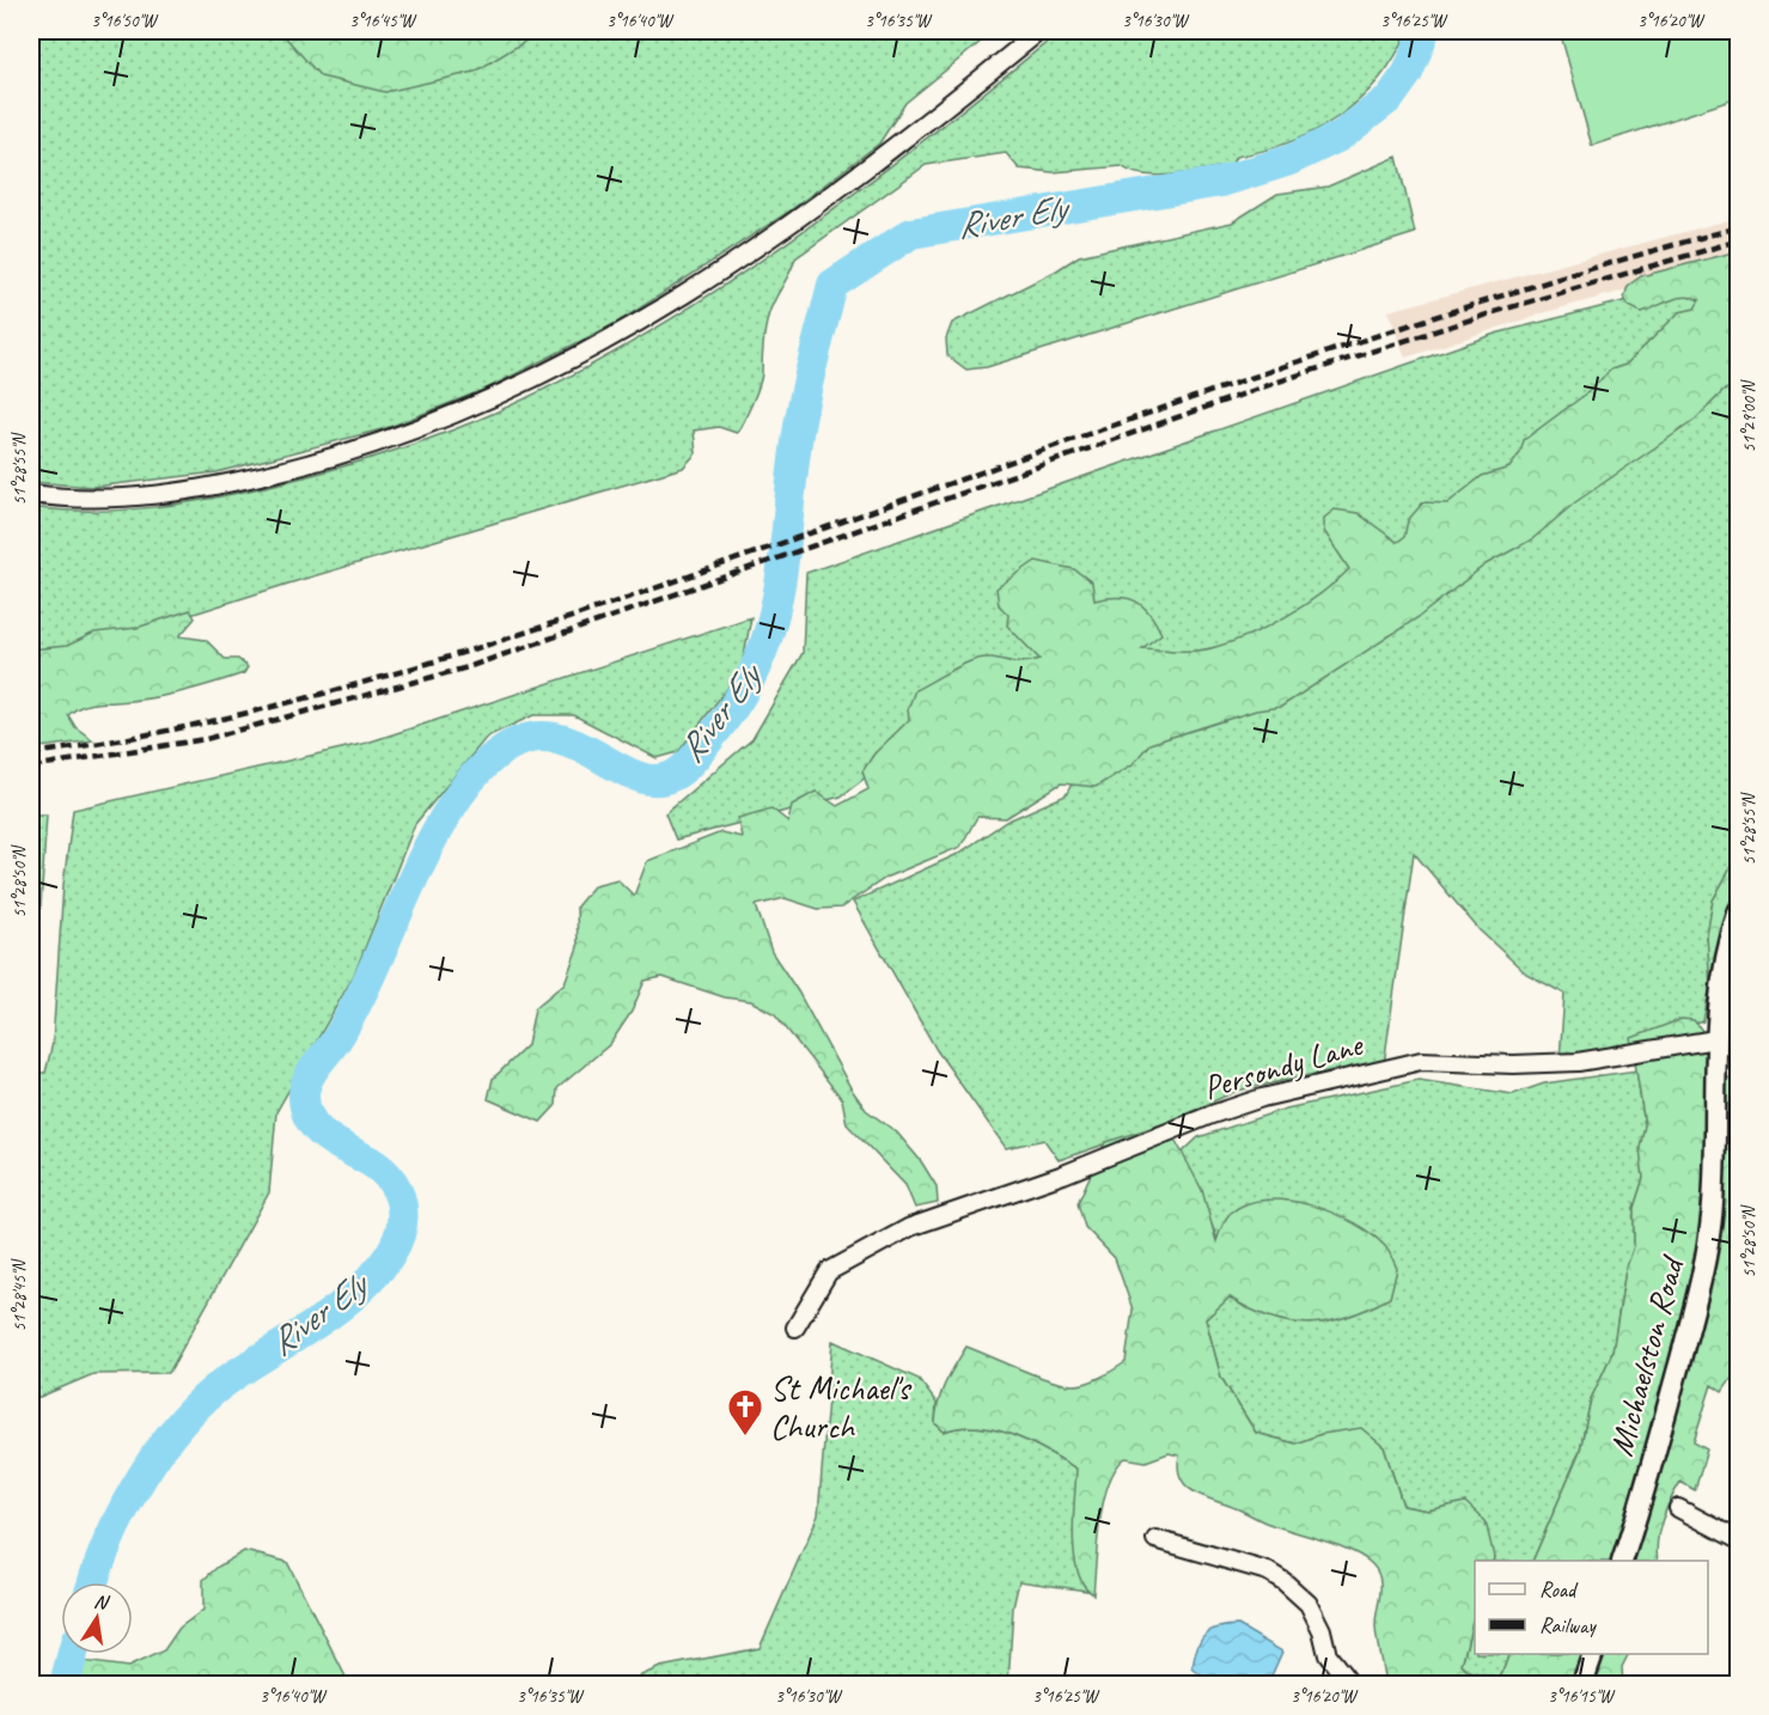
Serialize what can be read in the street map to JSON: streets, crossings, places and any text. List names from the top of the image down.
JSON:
{
  "streets": {
    "street": ["Persondy Lane", "Michaelston Road"]
  },
  "crossings": [
    ["Persondy Lane", "Michaelston Road"]
  ],
  "water": ["River Ely"],
  "places": {
    "church": ["St Michael's Church"]
  },
  "legend": ["Road", "Railway"],
  "north": "top",
  "coordinates": [
    "3°16'50\"W",
    "3°16'45\"W",
    "3°16'40\"W",
    "3°16'35\"W",
    "3°16'30\"W",
    "3°16'25\"W",
    "3°16'20\"W",
    "51°29'00\"N",
    "51°28'55\"N",
    "51°28'50\"N",
    "51°28'45\"N",
    "3°16'15\"W"
  ]
}
